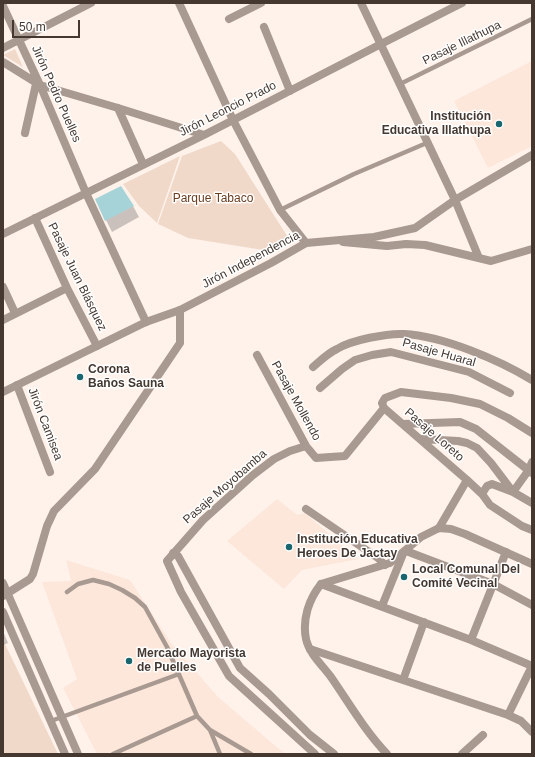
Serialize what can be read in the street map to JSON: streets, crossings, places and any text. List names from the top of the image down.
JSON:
{
  "streets": {
    "street": [
      "Jirón Pedro Puelles",
      "Jirón Leoncio Prado",
      "Jirón Independencia",
      "Pasaje Juan Blásquez",
      "Pasaje Huaral",
      "Pasaje Mollendo",
      "Jirón Camisea",
      "Pasaje Loreto",
      "Pasaje Moyobamba"
    ],
    "lane": ["Pasaje Illathupa"]
  },
  "crossings": [
    ["Jirón Pedro Puelles", "Jirón Leoncio Prado"],
    ["Jirón Pedro Puelles", "Jirón Independencia"],
    ["Jirón Leoncio Prado", "Pasaje Juan Blásquez"],
    ["Jirón Independencia", "Pasaje Juan Blásquez"],
    ["Jirón Independencia", "Jirón Camisea"],
    ["Pasaje Mollendo", "Pasaje Loreto"],
    ["Pasaje Mollendo", "Pasaje Moyobamba"]
  ],
  "parks": ["Parque Tabaco"],
  "places": [
    "Institución Educativa Illathupa",
    "Corona Baños Sauna",
    "Institución Educativa Heroes De Jactay",
    "Local Comunal Del Comité Vecinal",
    "Mercado Mayorista de Puelles"
  ],
  "scale_bar": "50 m"
}
